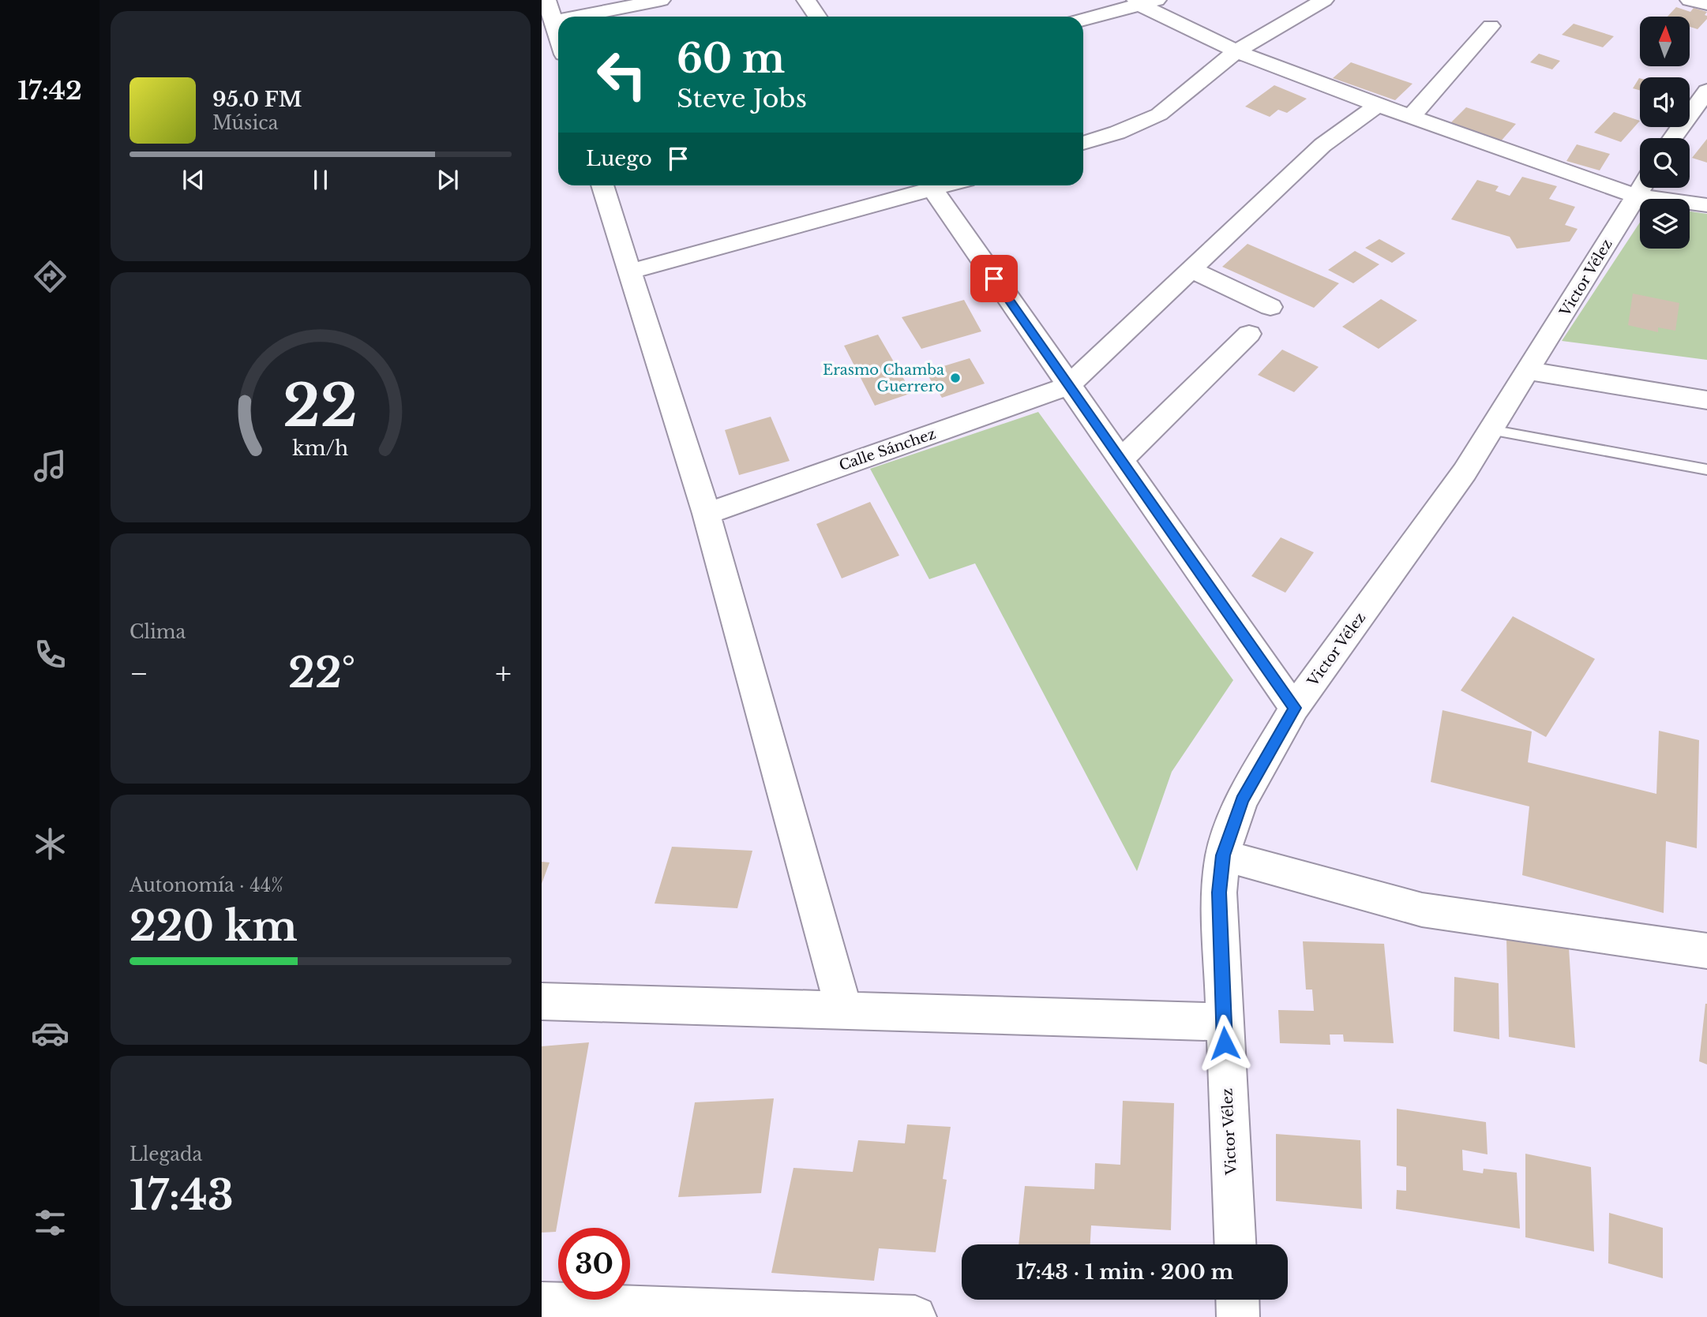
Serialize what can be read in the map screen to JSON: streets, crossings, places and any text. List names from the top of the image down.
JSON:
{
  "streets": {
    "street": ["Victor Vélez", "Calle Sánchez"]
  },
  "places": ["Erasmo Chamba Guerrero"],
  "north": "top",
  "page": {
    "tabs": "17:42",
    "turn": ["60 m", "Steve Jobs"],
    "song": ["95.0 FM", "Música"],
    "then": "Luego",
    "tile": [
      "Clima",
      ["Autonomía · 44%", "220 km"],
      ["Llegada", "17:43"]
    ],
    "heat": ["−", "22°", "+"],
    "limit": "30",
    "trip": "17:43 · 1 min · 200 m",
    "gauge": ["22", "km/h"]
  }
}
